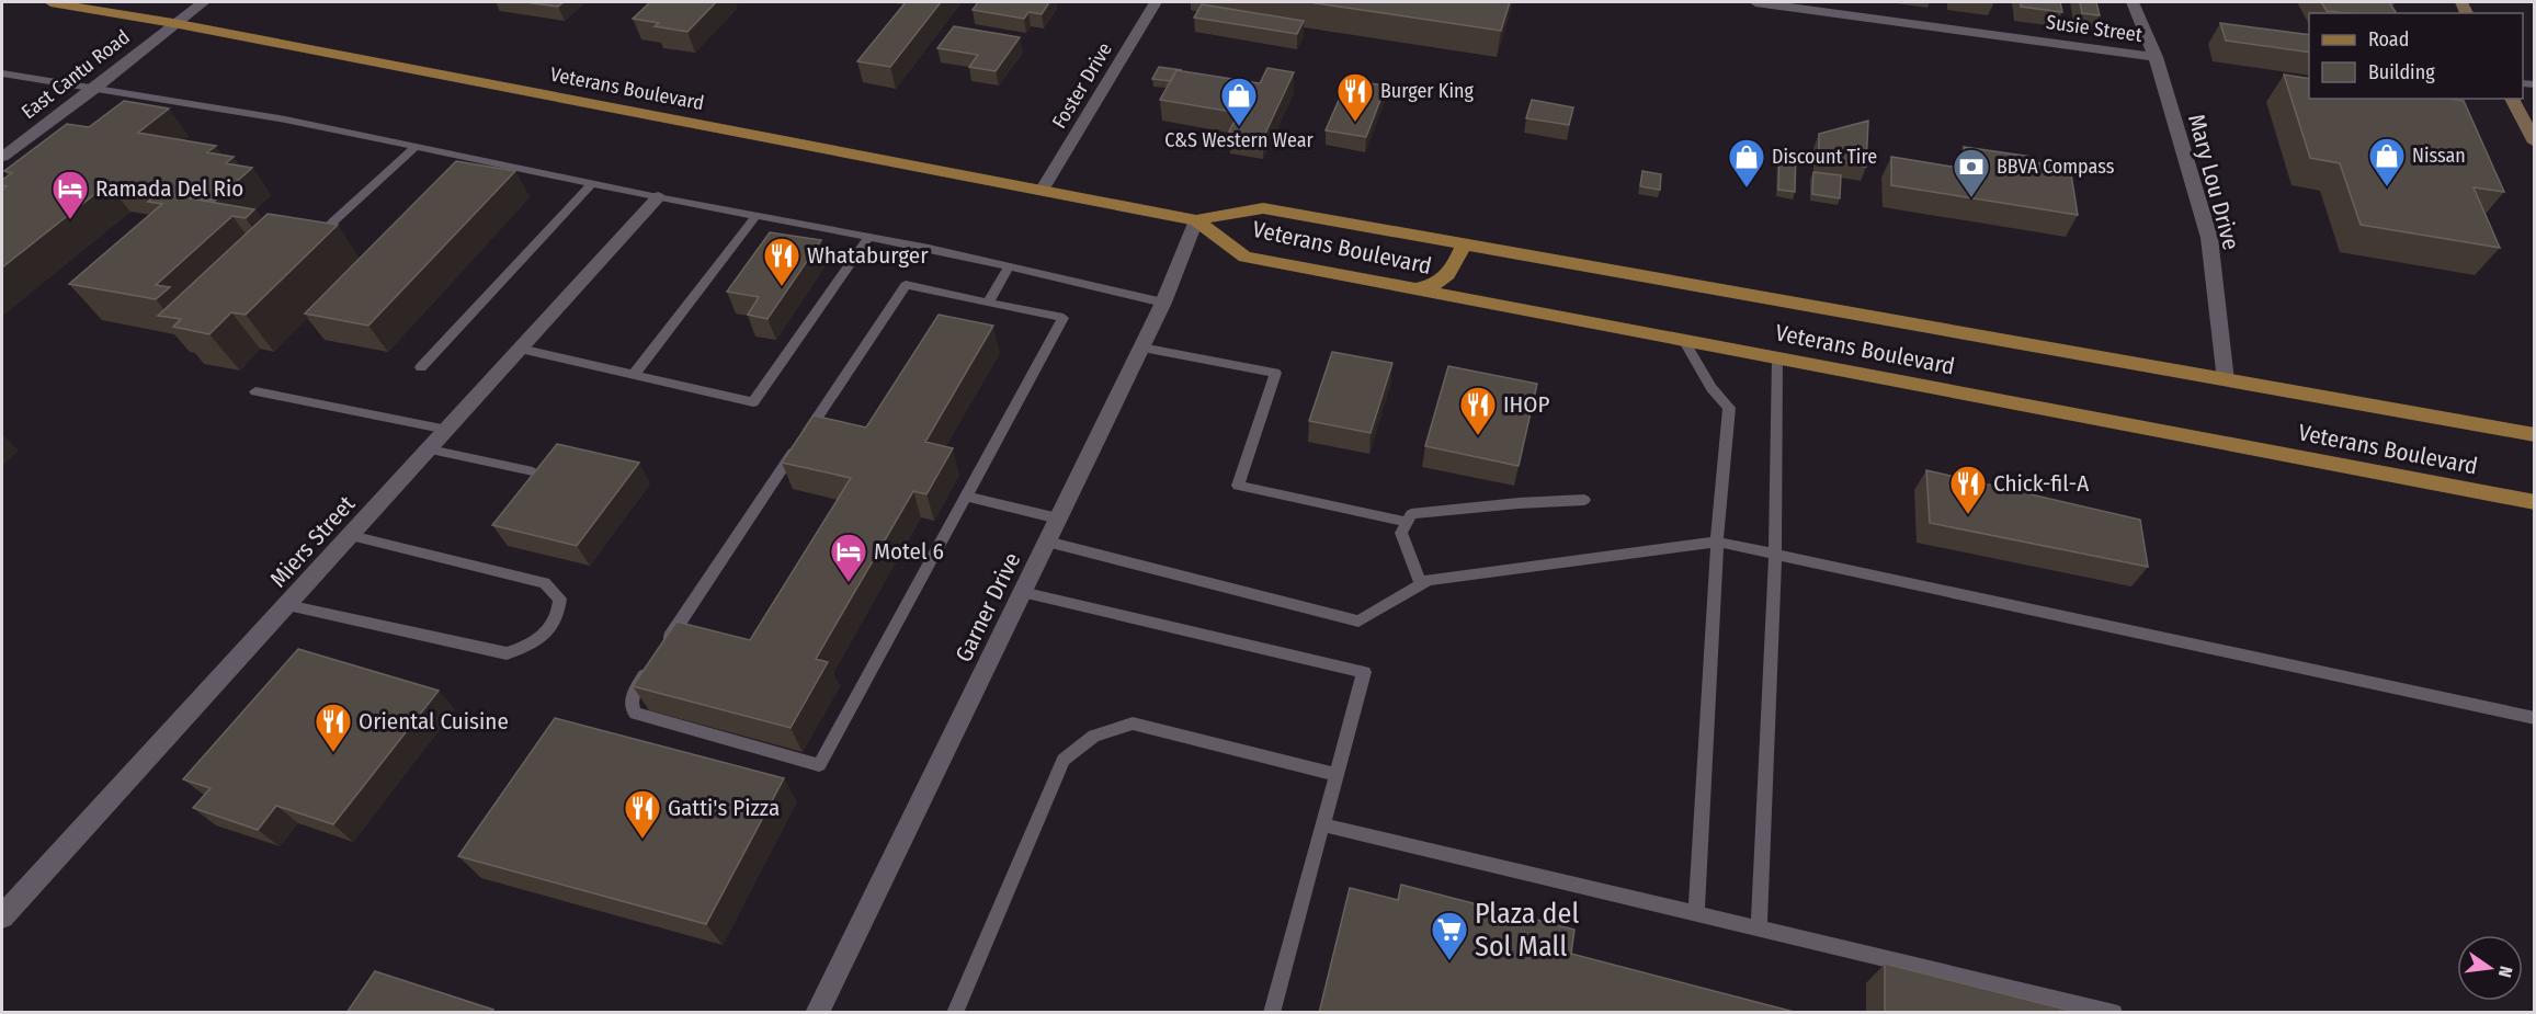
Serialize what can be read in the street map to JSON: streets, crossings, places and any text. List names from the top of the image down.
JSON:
{
  "streets": {
    "main road": ["Veterans Boulevard"],
    "street": [
      "Susie Street",
      "East Cantu Road",
      "Foster Drive",
      "Mary Lou Drive",
      "Miers Street",
      "Garner Drive"
    ]
  },
  "crossings": [
    ["Susie Street", "Mary Lou Drive"],
    ["East Cantu Road", "Veterans Boulevard"],
    ["Foster Drive", "Veterans Boulevard"],
    ["Veterans Boulevard", "Mary Lou Drive"],
    ["Veterans Boulevard", "Garner Drive"]
  ],
  "places": {
    "restaurant": [
      "Burger King",
      "Whataburger",
      "IHOP",
      "Chick-fil-A",
      "Oriental Cuisine",
      "Gatti's Pizza"
    ],
    "shop": ["C&S Western Wear", "Nissan", "Discount Tire"],
    "bank": ["BBVA Compass"],
    "hotel": ["Ramada Del Rio", "Motel 6"],
    "supermarket": ["Plaza del Sol Mall"]
  },
  "legend": ["Road", "Building"],
  "north": "right"
}
